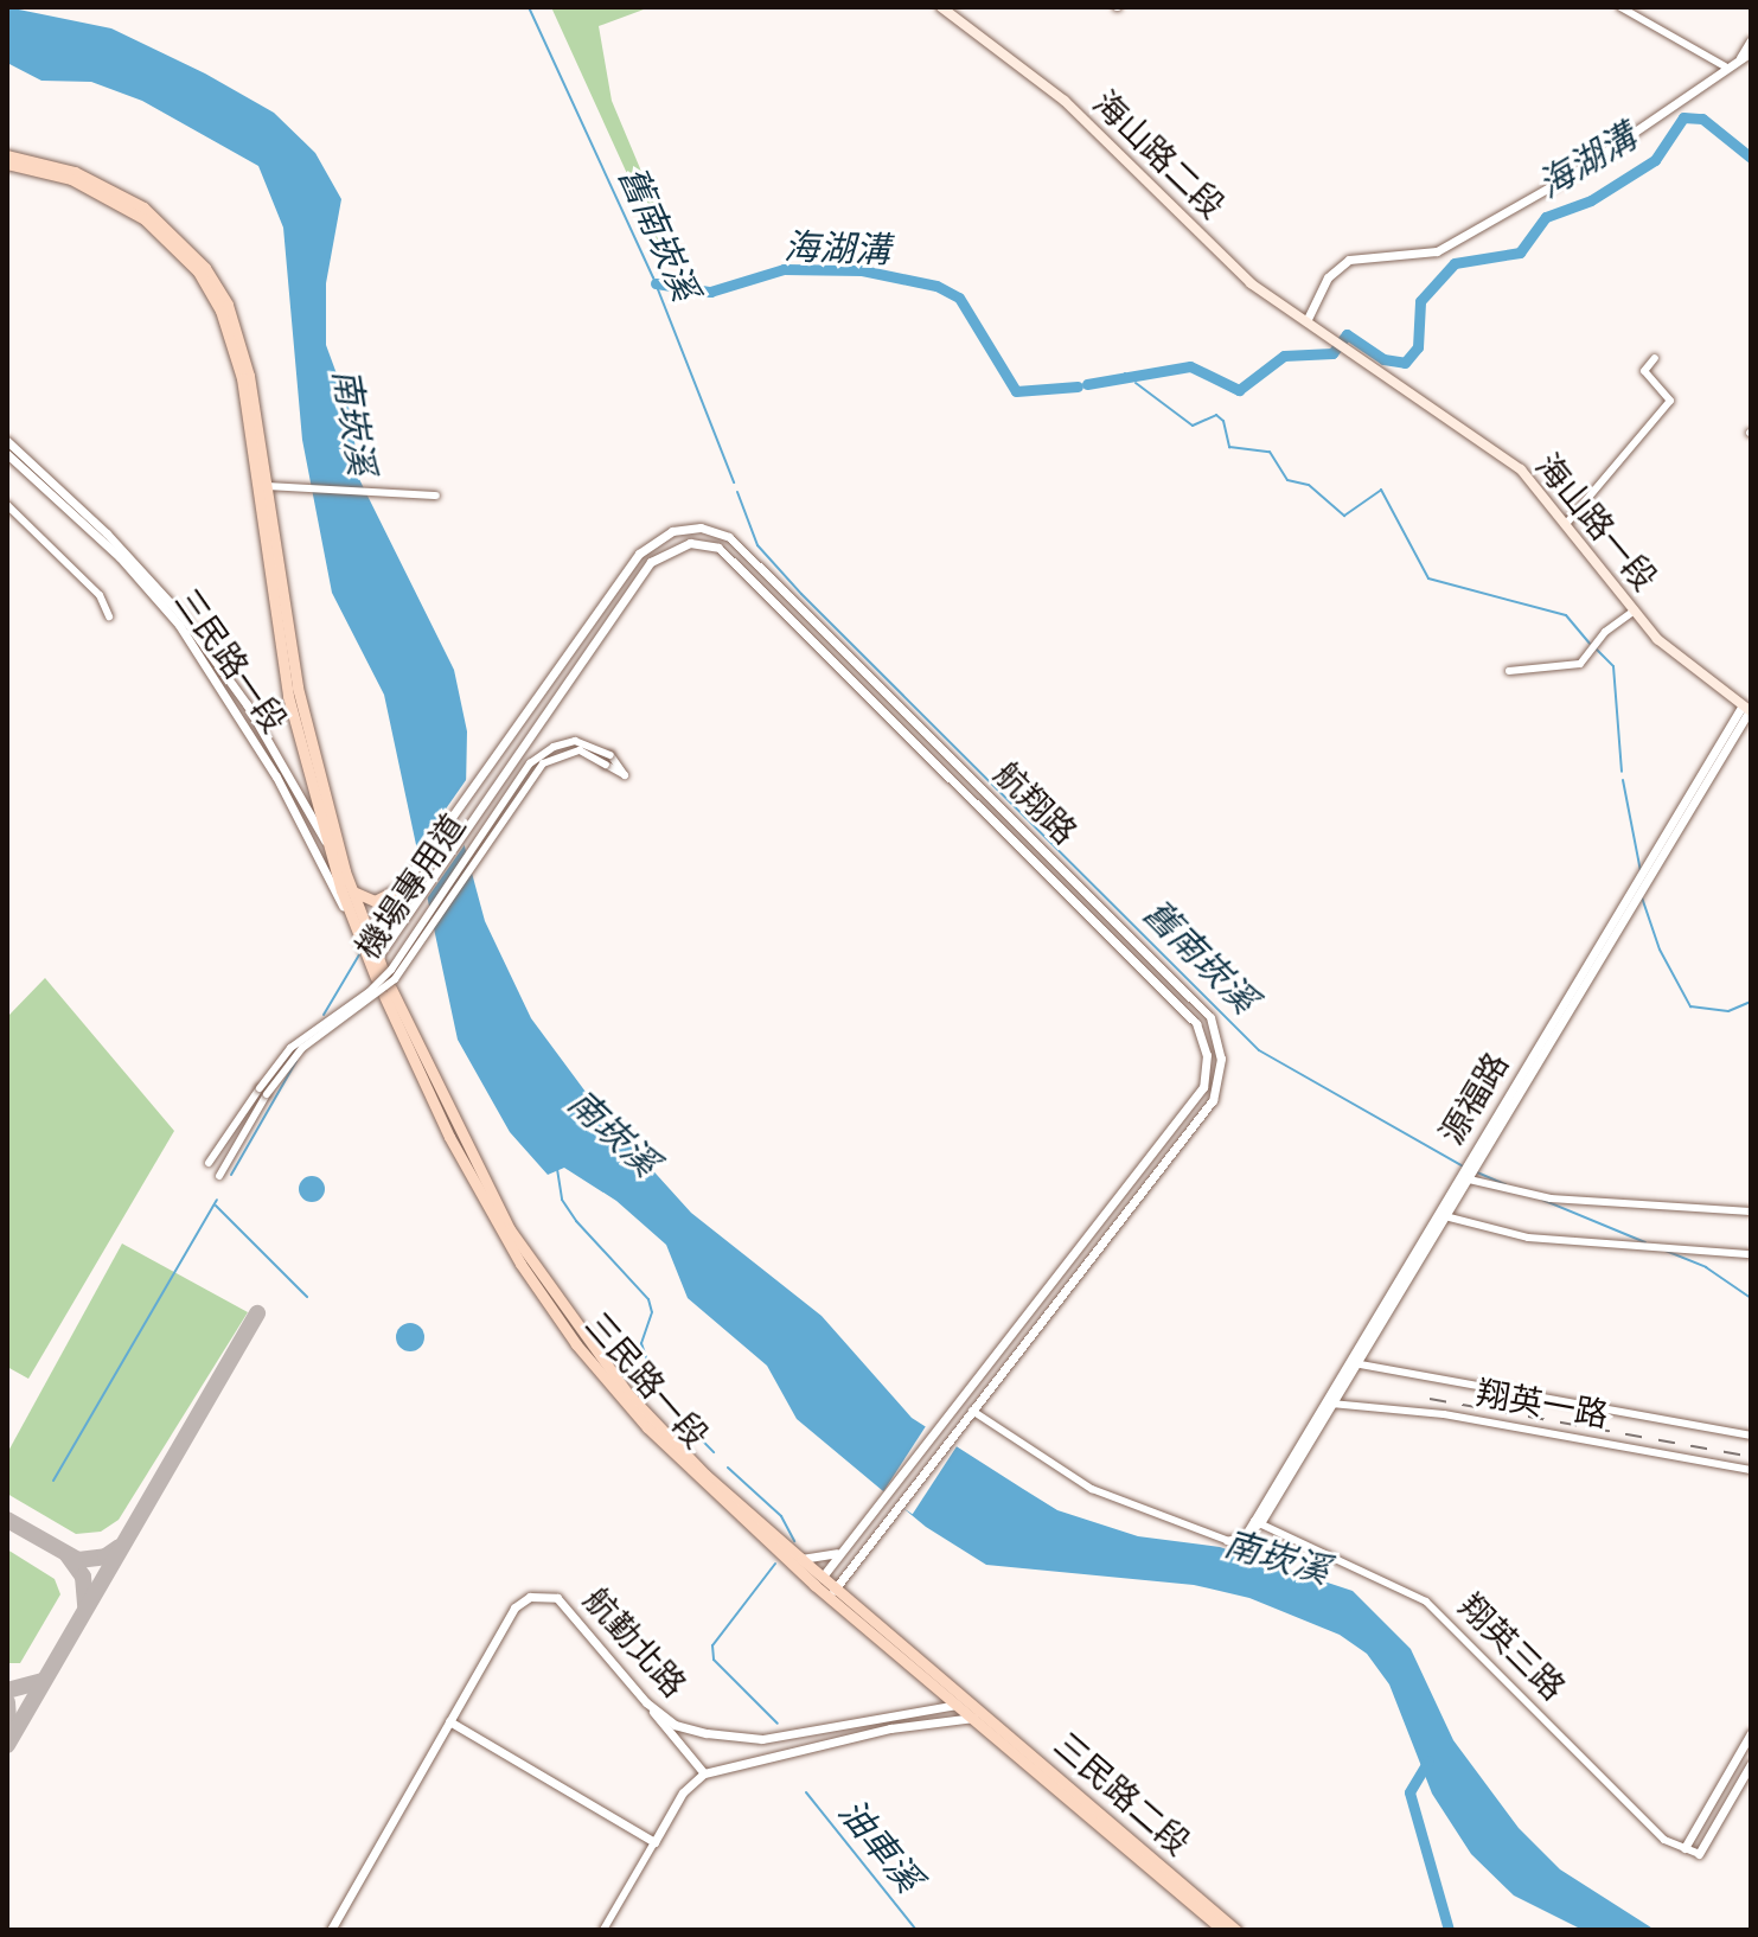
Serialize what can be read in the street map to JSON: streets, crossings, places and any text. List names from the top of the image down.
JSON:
{
  "streets": {
    "main road": [
      "海山路二段",
      "海山路一段",
      "三民路一段",
      "三民路二段"
    ],
    "street": [
      "航翔路",
      "機場專用道",
      "源福路",
      "翔英一路",
      "航勤北路",
      "翔英三路"
    ]
  },
  "crossings": [
    ["海山路二段", "海山路一段"],
    ["海山路一段", "源福路"],
    ["三民路一段", "航翔路"],
    ["三民路一段", "航勤北路"],
    ["三民路一段", "三民路二段"],
    ["源福路", "翔英一路"],
    ["源福路", "翔英三路"],
    ["航勤北路", "三民路二段"]
  ],
  "water": [
    "海湖溝",
    "舊南崁溪",
    "南崁溪",
    "油車溪"
  ]
}
